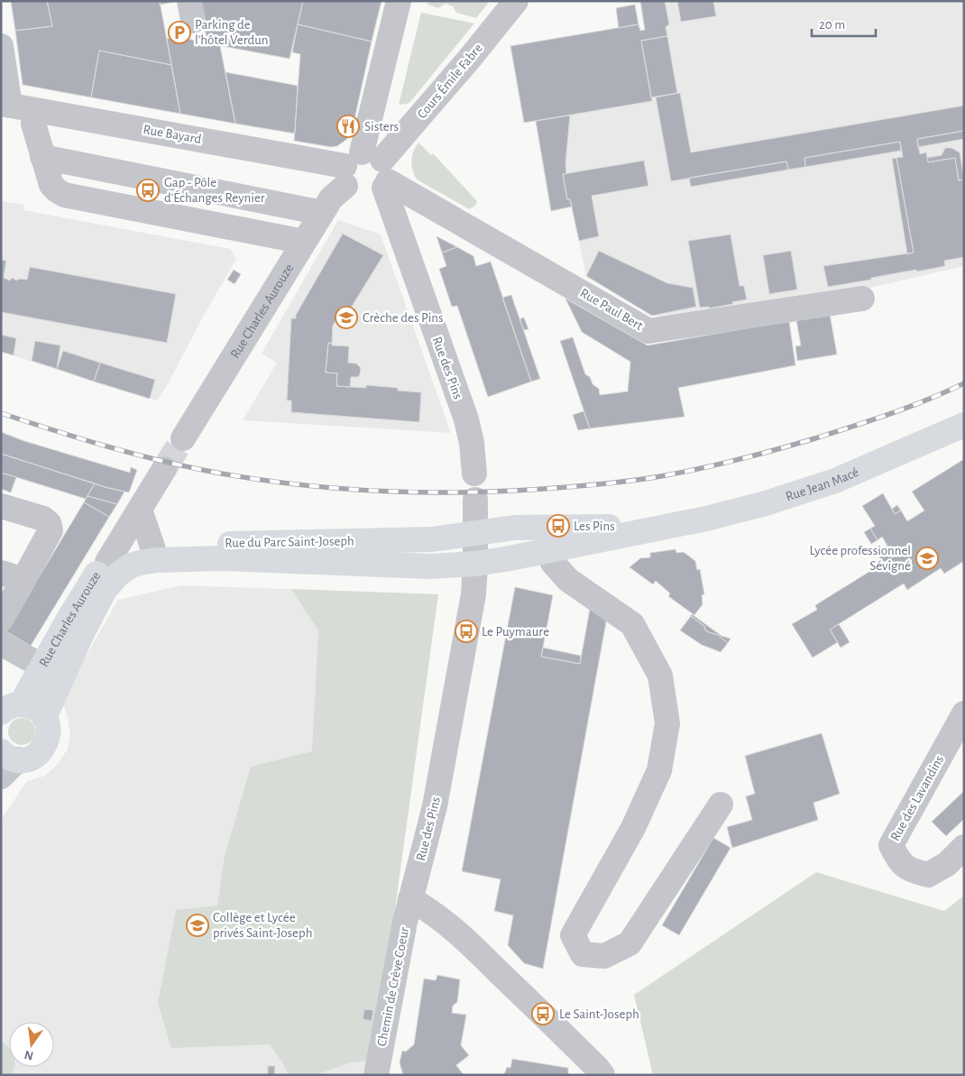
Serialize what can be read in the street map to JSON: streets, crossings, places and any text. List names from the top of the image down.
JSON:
{
  "streets": {
    "main road": ["Rue Charles Aurouze", "Rue Jean Macé", "Rue du Parc Saint-Joseph"],
    "street": [
      "Cours Émile Fabre",
      "Rue Bayard",
      "Rue Paul Bert",
      "Rue des Pins",
      "Rue des Lavandins",
      "Chemin de Crève Coeur"
    ]
  },
  "crossings": [
    ["Cours Émile Fabre", "Rue Bayard"],
    ["Cours Émile Fabre", "Rue Paul Bert"],
    ["Cours Émile Fabre", "Rue Charles Aurouze"],
    ["Cours Émile Fabre", "Rue des Pins"],
    ["Rue Bayard", "Rue Paul Bert"],
    ["Rue Bayard", "Rue Charles Aurouze"],
    ["Rue Bayard", "Rue des Pins"],
    ["Rue Paul Bert", "Rue Charles Aurouze"],
    ["Rue Paul Bert", "Rue des Pins"],
    ["Rue Charles Aurouze", "Rue des Pins"],
    ["Rue Charles Aurouze", "Rue du Parc Saint-Joseph"],
    ["Rue des Pins", "Rue Jean Macé"],
    ["Rue des Pins", "Rue du Parc Saint-Joseph"],
    ["Rue des Pins", "Chemin de Crève Coeur"],
    ["Rue Jean Macé", "Rue du Parc Saint-Joseph"]
  ],
  "places": {
    "parking": ["Parking de l'hôtel Verdun"],
    "restaurant": ["Sisters"],
    "bus stop": [
      "Gap - Pôle d'Échanges Reynier",
      "Les Pins",
      "Le Puymaure",
      "Le Saint-Joseph"
    ],
    "school or university": ["Crèche des Pins", "Lycée professionnel Sévigné", "Collège et Lycée privés Saint-Joseph"]
  },
  "scale_bar": "20 m",
  "north": "bottom"
}
